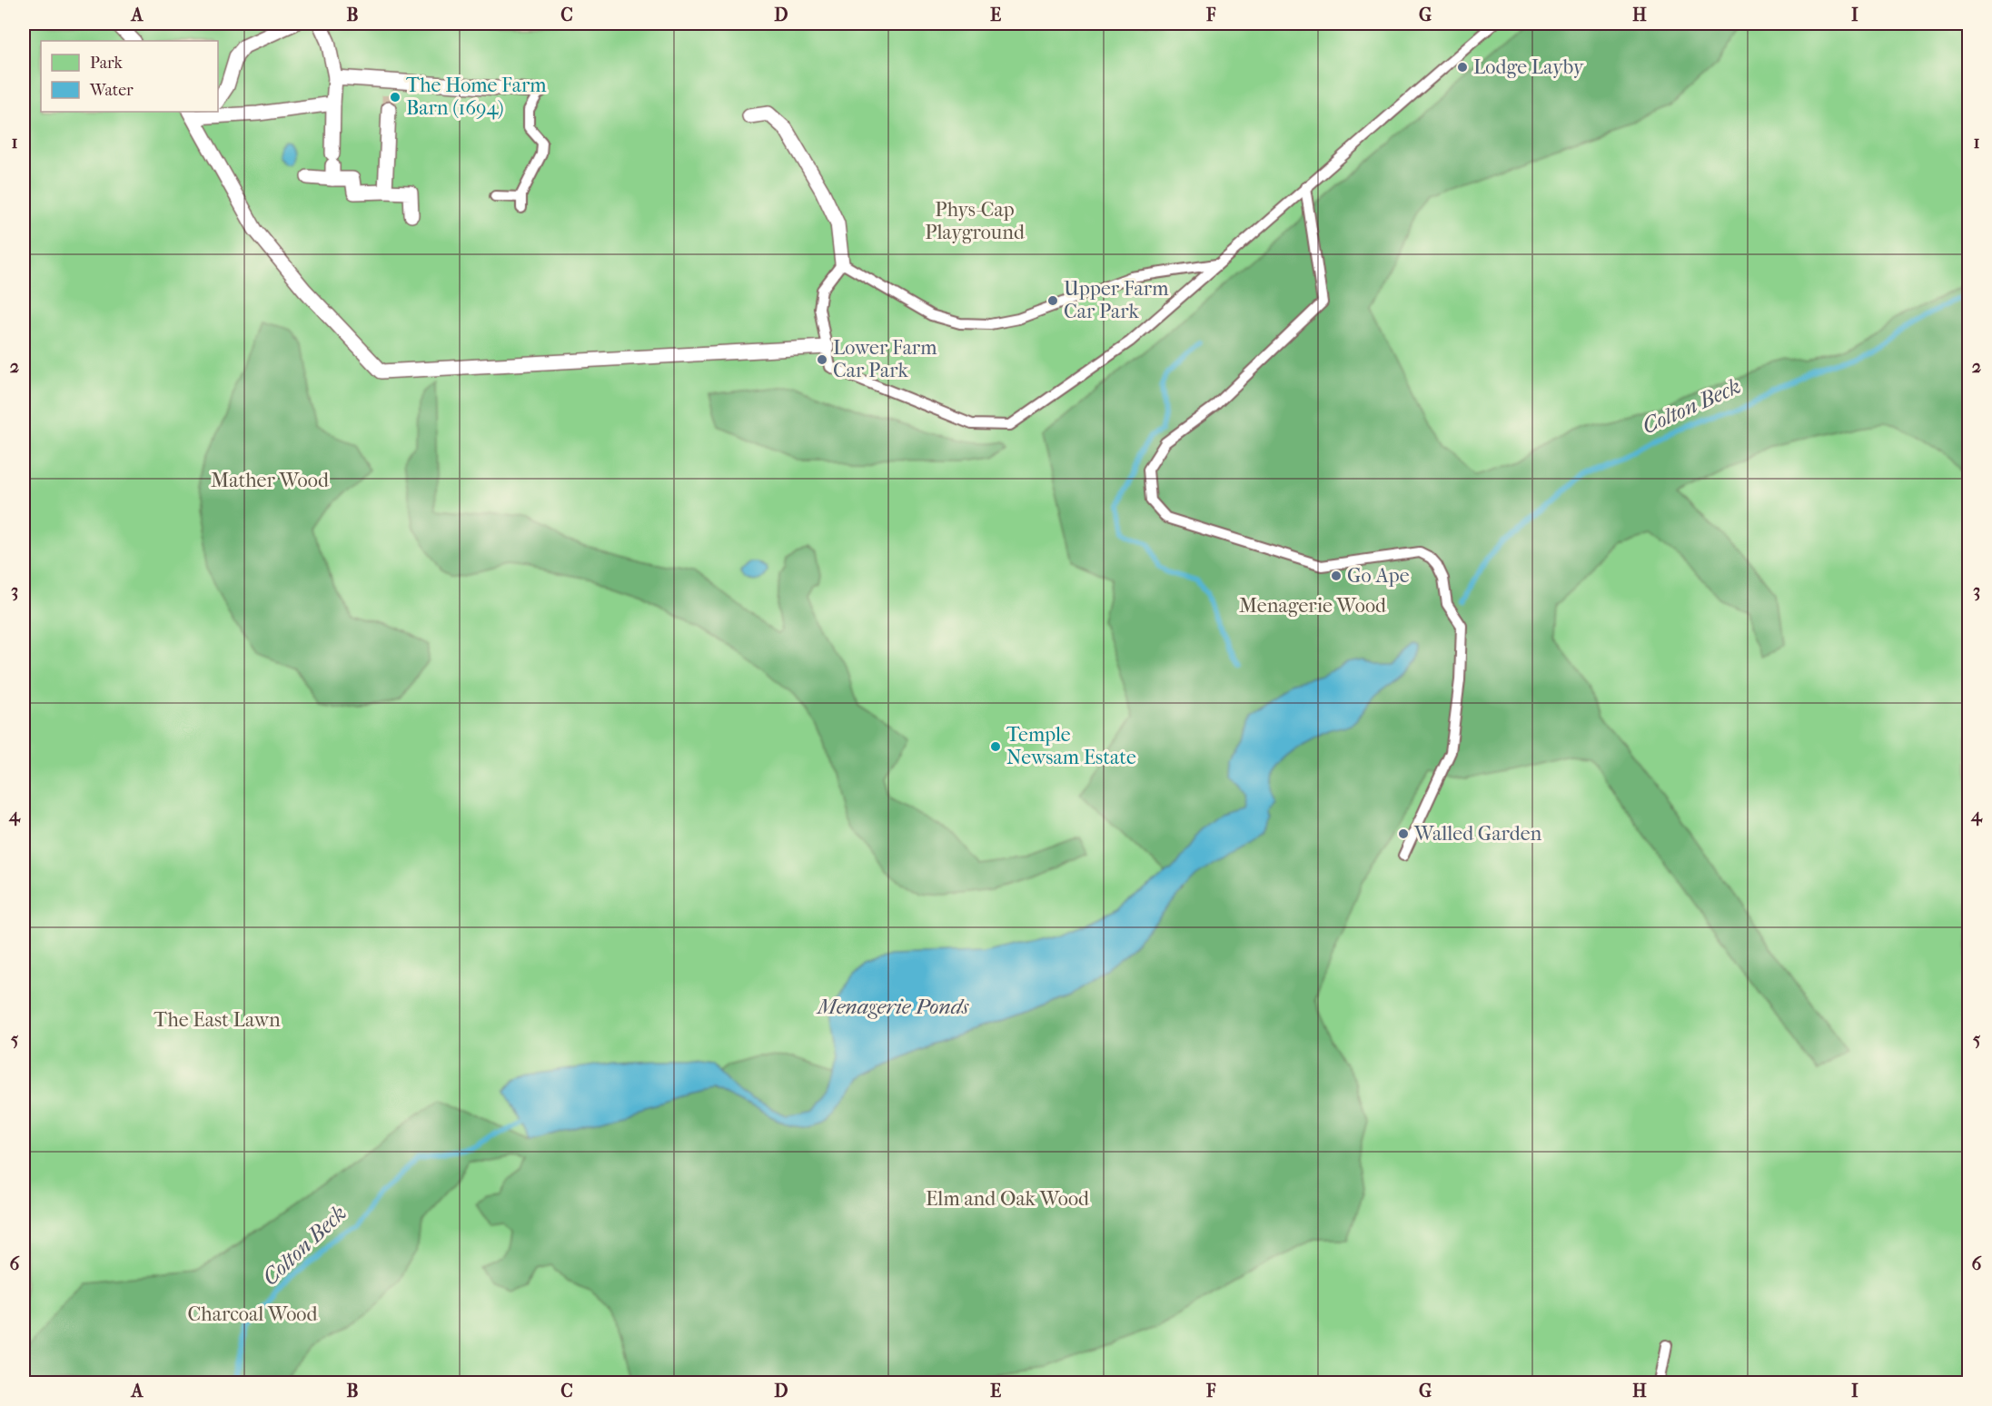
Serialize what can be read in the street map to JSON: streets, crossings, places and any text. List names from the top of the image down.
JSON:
{
  "water": ["Colton Beck", "Menagerie Ponds"],
  "parks": [
    "Phys-Cap Playground",
    "Mather Wood",
    "Menagerie Wood",
    "The East Lawn",
    "Elm and Oak Wood",
    "Charcoal Wood"
  ],
  "places": [
    "Lodge Layby",
    "The Home Farm Barn (1694)",
    "Upper Farm Car Park",
    "Lower Farm Car Park",
    "Go Ape",
    "Temple Newsam Estate",
    "Walled Garden"
  ],
  "legend": ["Park", "Water"],
  "grid": {
    "columns": [
      "A",
      "B",
      "C",
      "D",
      "E",
      "F",
      "G",
      "H",
      "I"
    ],
    "rows": [
      "1",
      "2",
      "3",
      "4",
      "5",
      "6"
    ]
  }
}
